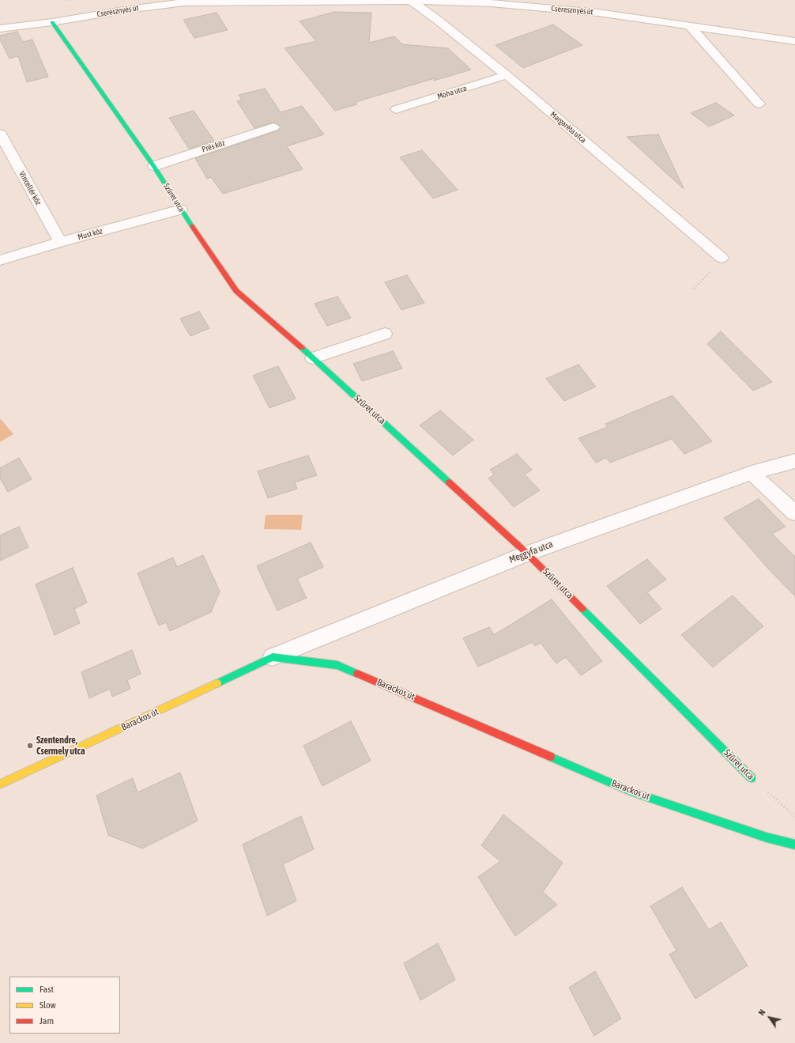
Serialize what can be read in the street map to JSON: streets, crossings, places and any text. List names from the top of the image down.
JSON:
{
  "streets": {
    "street": [
      "Cseresznyés út",
      "Moha utca",
      "Margaréta utca",
      "Prés köz",
      "Vincellér köz",
      "Szüret utca",
      "Must köz",
      "Meggyfa utca",
      "Barackos út"
    ]
  },
  "crossings": [
    ["Cseresznyés út", "Margaréta utca"],
    ["Cseresznyés út", "Szüret utca"],
    ["Moha utca", "Margaréta utca"],
    ["Prés köz", "Szüret utca"],
    ["Vincellér köz", "Must köz"],
    ["Szüret utca", "Must köz"],
    ["Szüret utca", "Meggyfa utca"],
    ["Meggyfa utca", "Barackos út"]
  ],
  "places": ["Szentendre, Csermely utca"],
  "legend": ["Fast", "Slow", "Jam"],
  "north": "top left"
}
